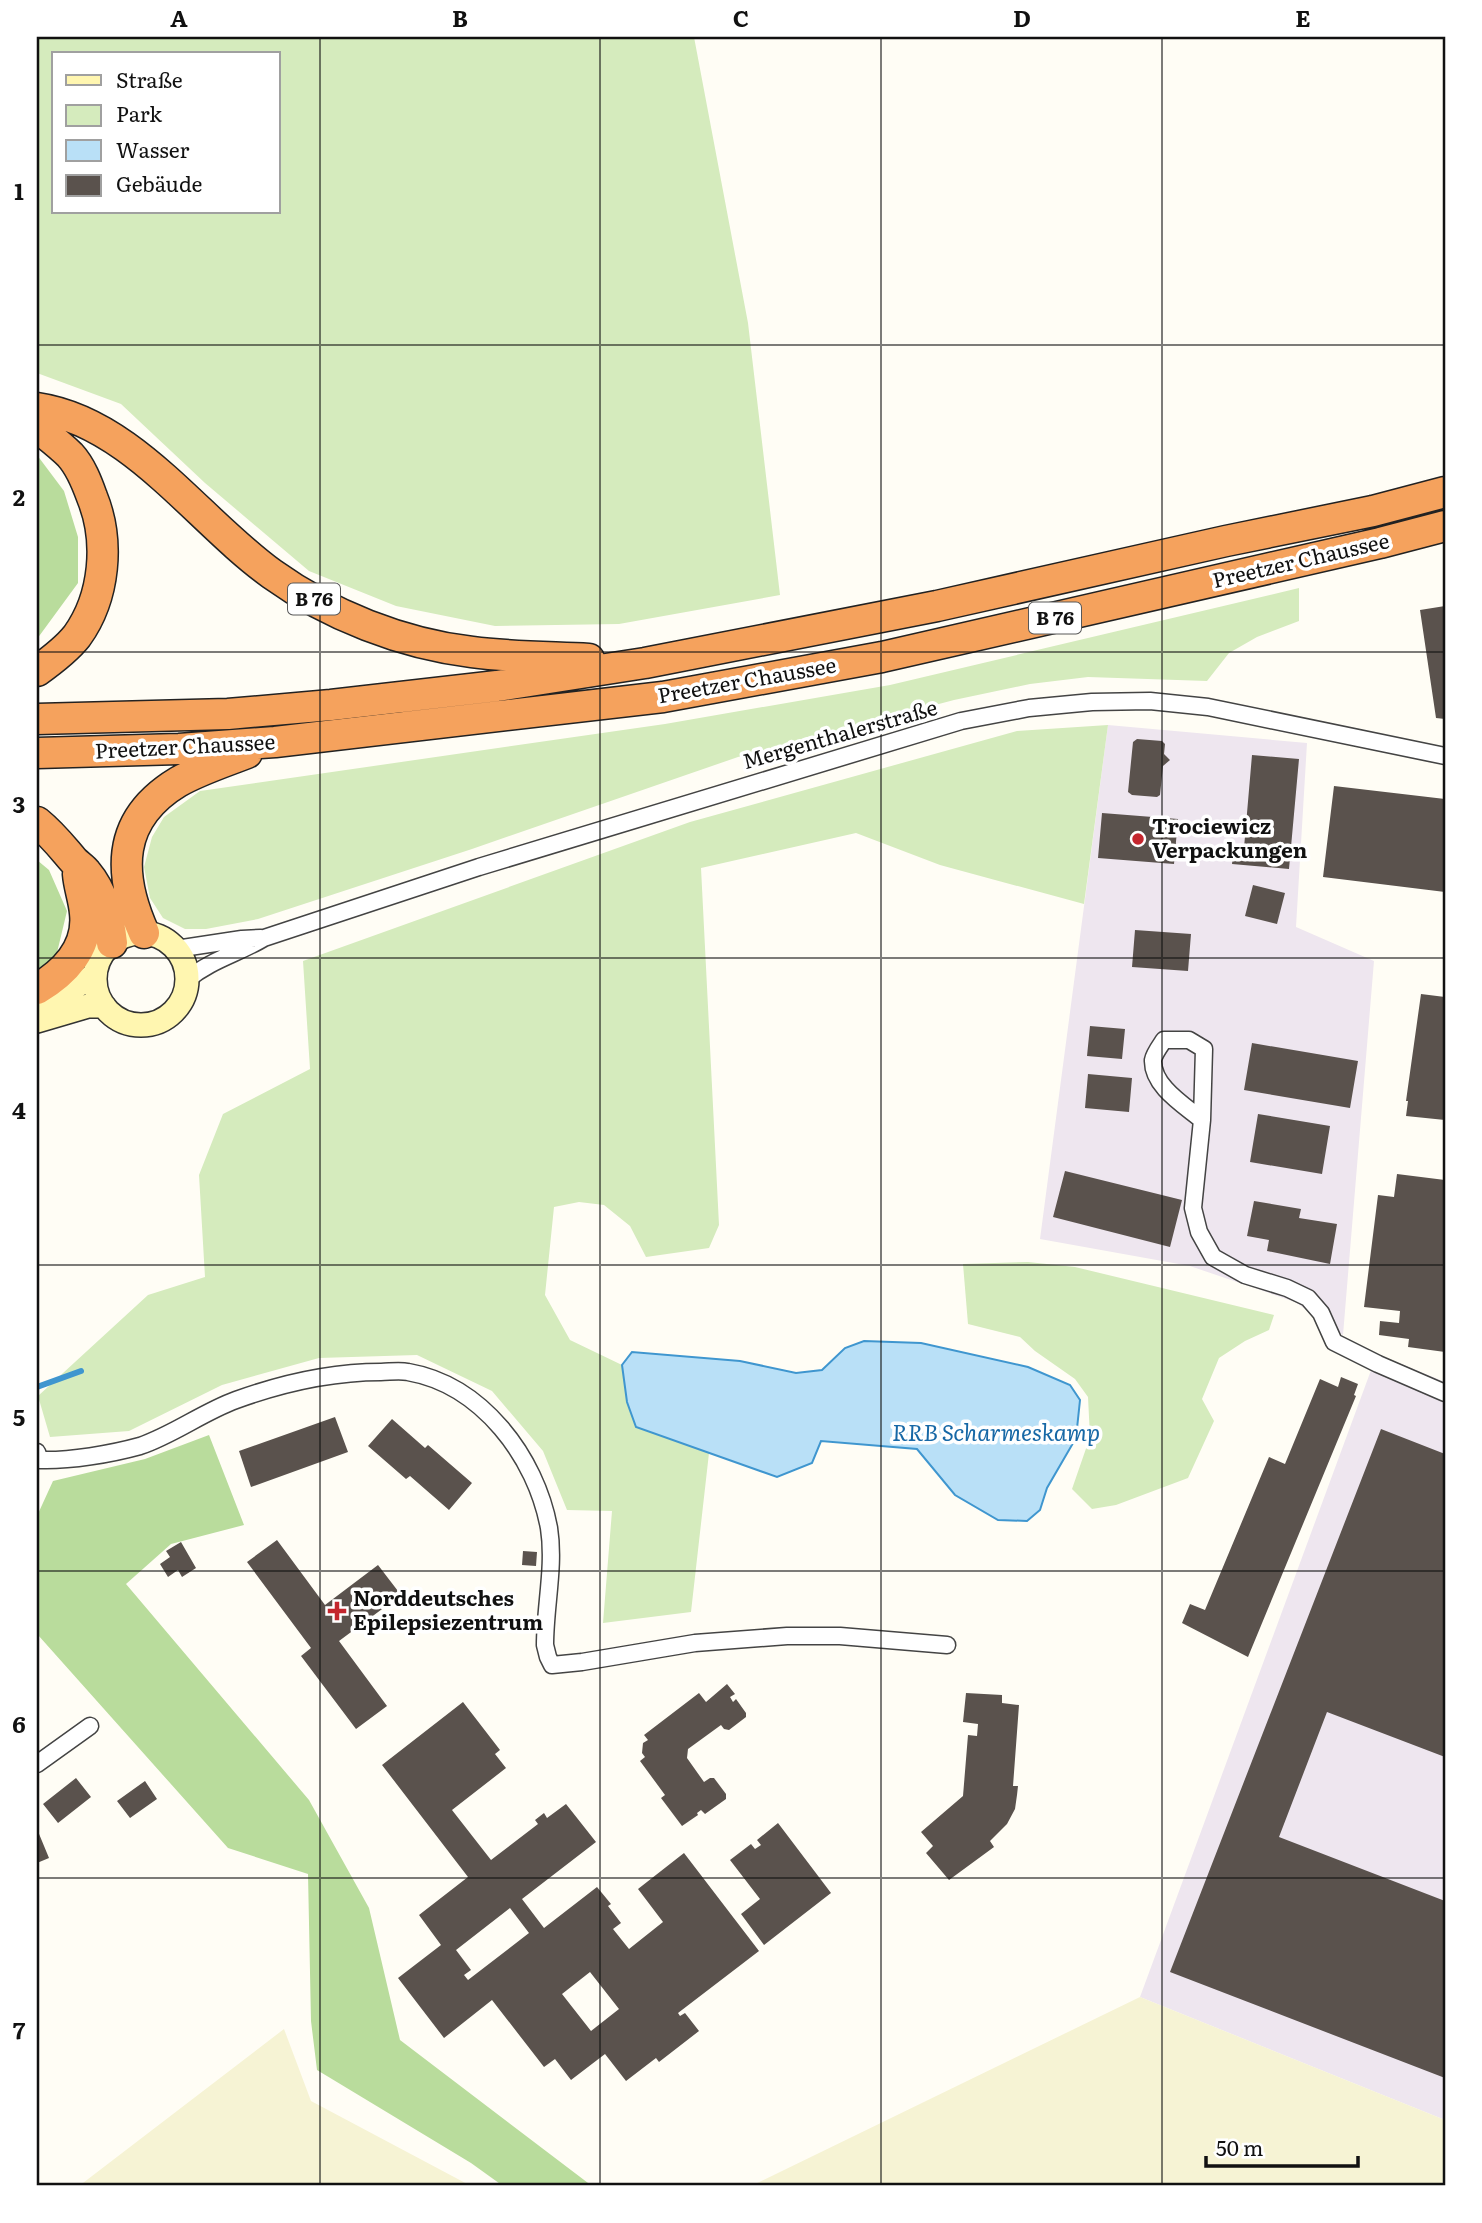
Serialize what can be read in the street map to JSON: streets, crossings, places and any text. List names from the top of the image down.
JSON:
{
  "streets": {
    "highway": ["Preetzer Chaussee", "B 76"],
    "street": ["Mergenthalerstraße"]
  },
  "crossings": [
    ["Preetzer Chaussee", "B 76"],
    ["B 76", "Mergenthalerstraße"]
  ],
  "water": ["RRB Scharmeskamp"],
  "places": {
    "other": ["Trociewicz Verpackungen"],
    "health": ["Norddeutsches Epilepsiezentrum"]
  },
  "legend": [
    "Straße",
    "Park",
    "Wasser",
    "Gebäude"
  ],
  "scale_bar": "50 m",
  "grid": {
    "columns": [
      "A",
      "B",
      "C",
      "D",
      "E"
    ],
    "rows": [
      "1",
      "2",
      "3",
      "4",
      "5",
      "6",
      "7"
    ]
  }
}
